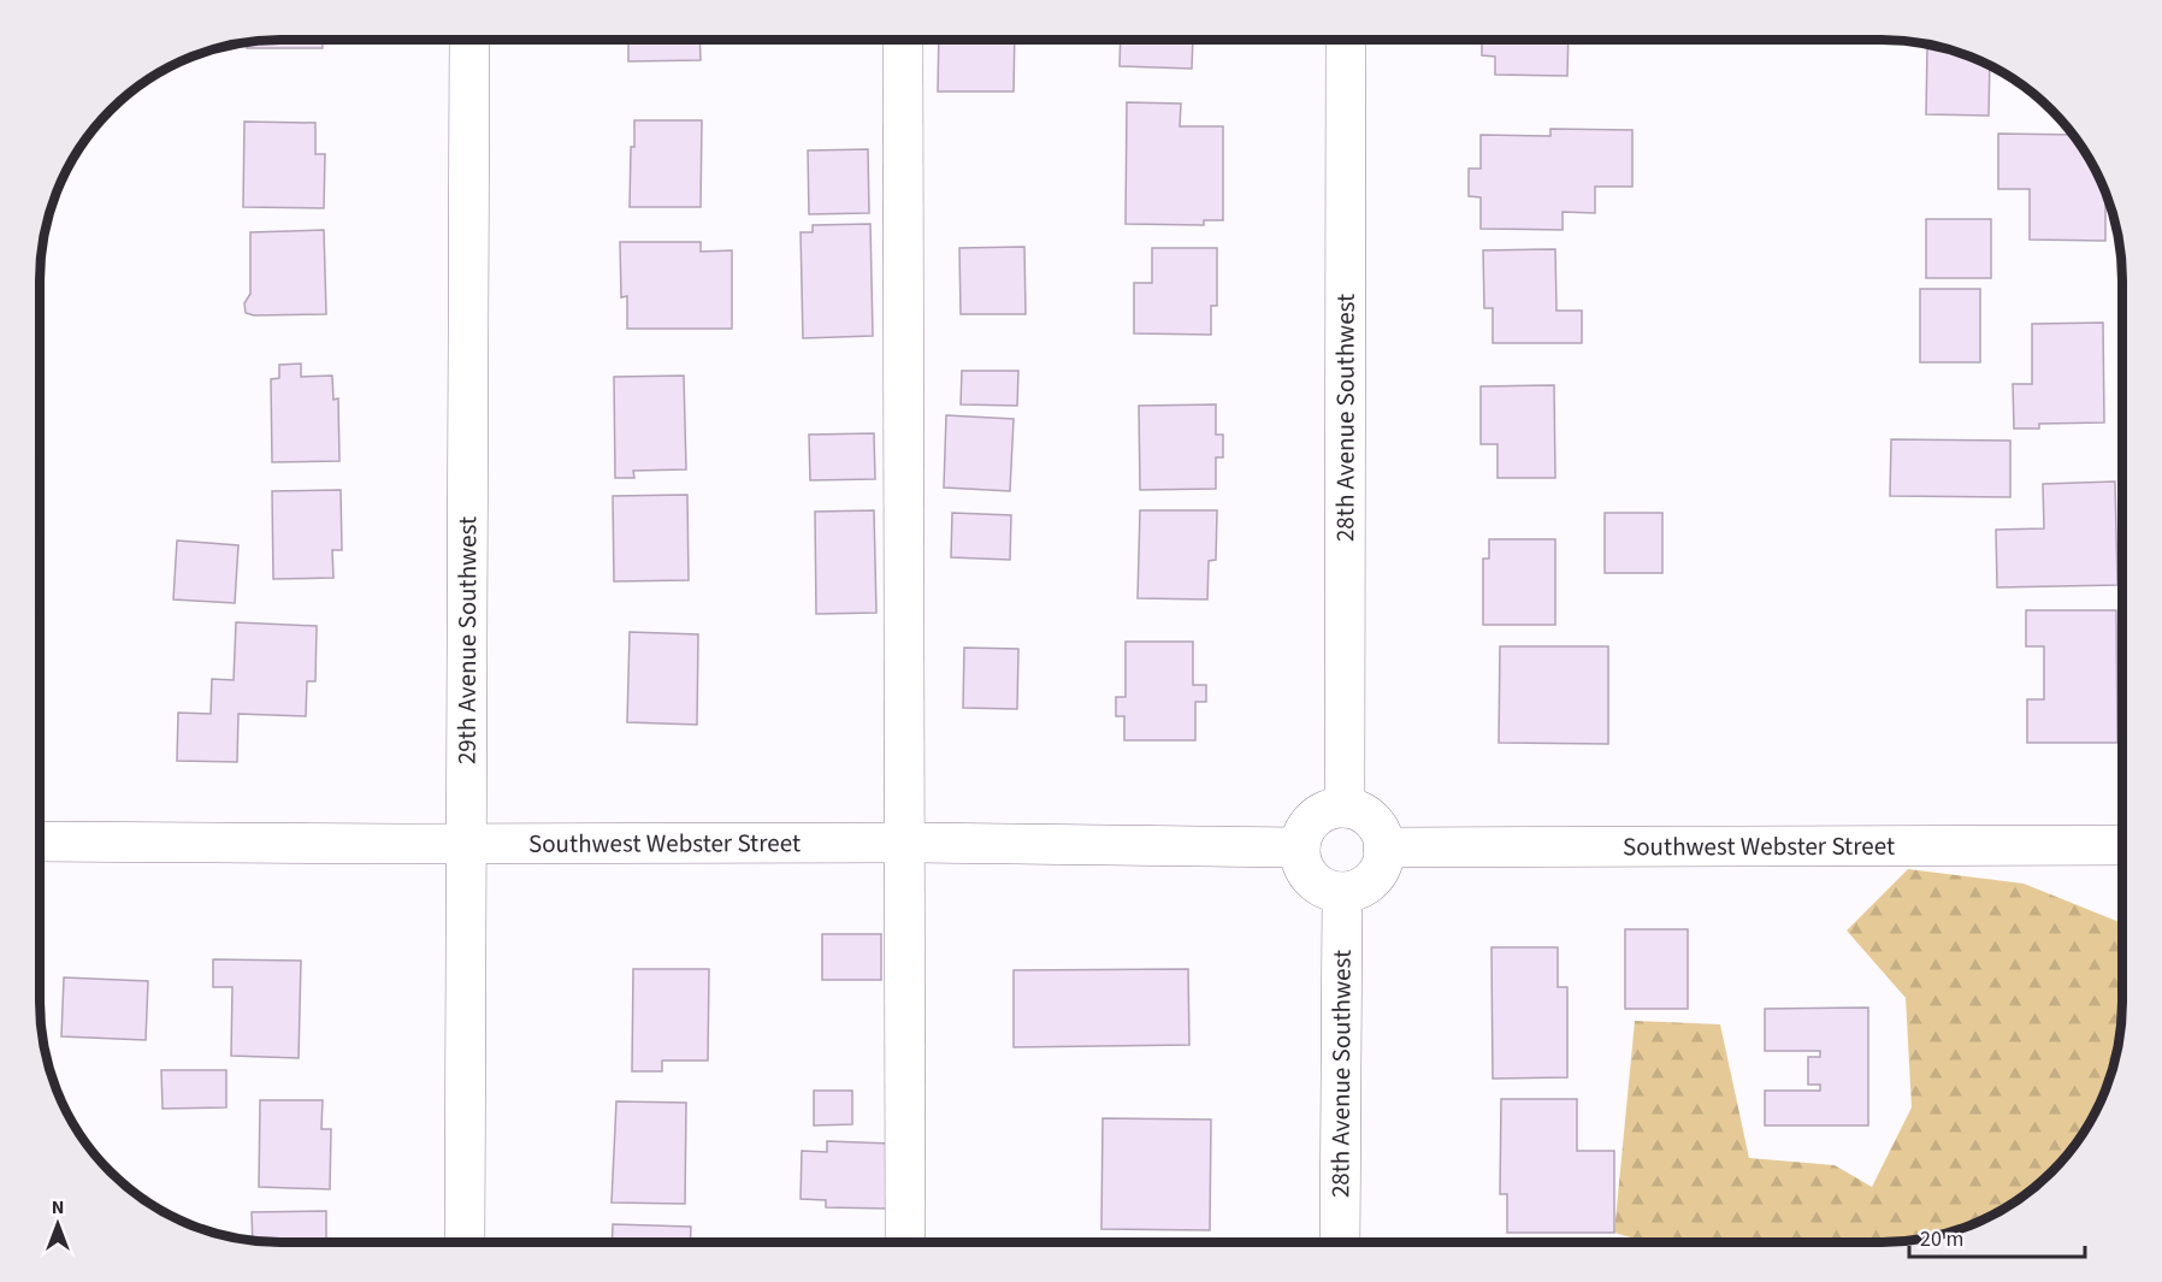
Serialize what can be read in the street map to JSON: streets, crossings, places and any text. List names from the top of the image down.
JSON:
{
  "streets": {
    "street": ["28th Avenue Southwest", "29th Avenue Southwest", "Southwest Webster Street"]
  },
  "crossings": [
    ["28th Avenue Southwest", "Southwest Webster Street"],
    ["29th Avenue Southwest", "Southwest Webster Street"]
  ],
  "scale_bar": "20 m",
  "north": "top"
}
